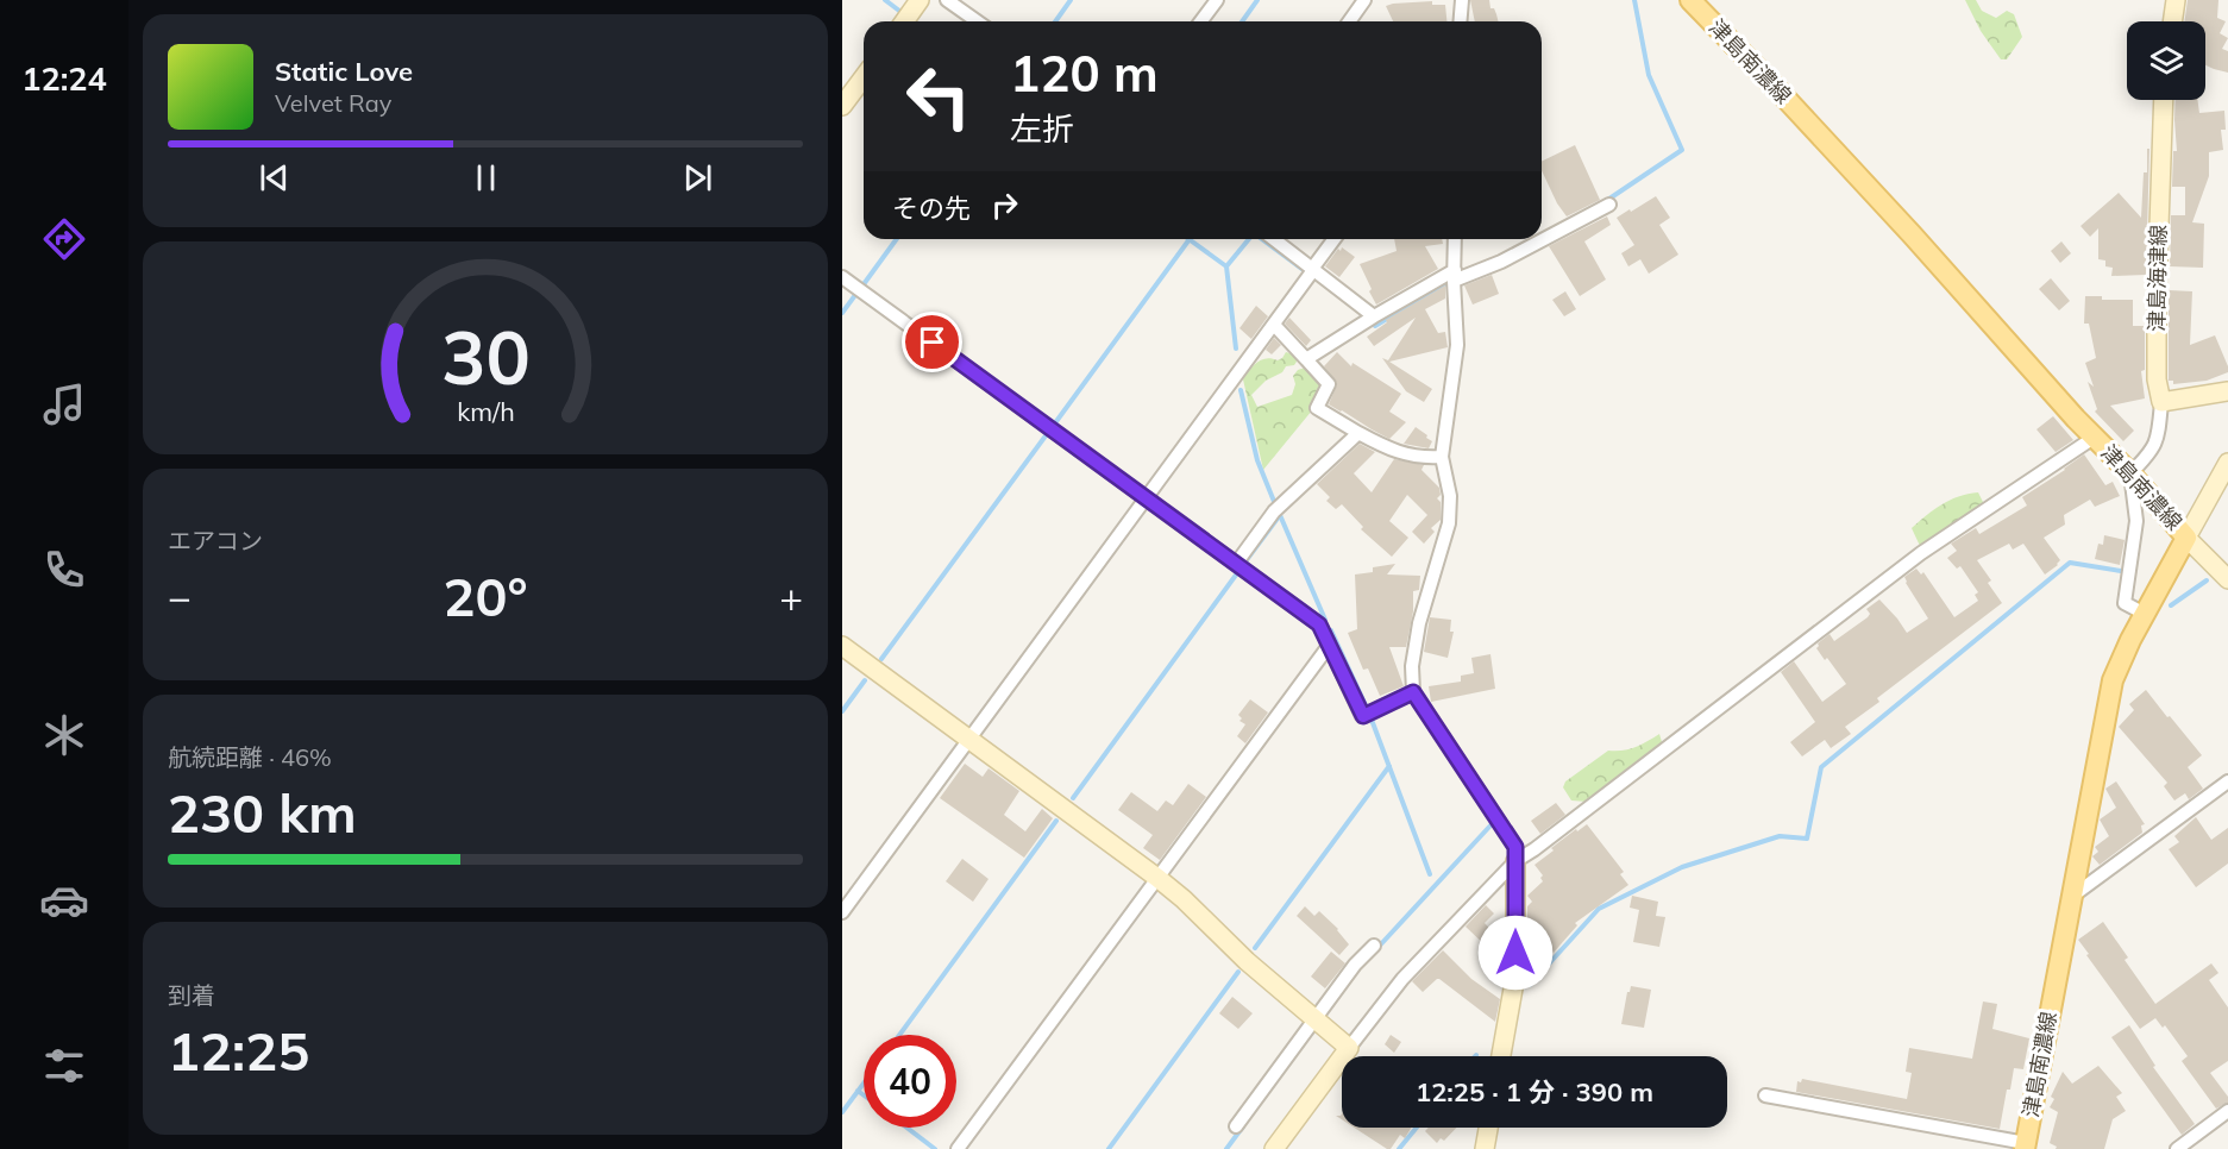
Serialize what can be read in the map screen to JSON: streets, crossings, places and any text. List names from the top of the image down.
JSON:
{
  "streets": {
    "main road": ["津島南濃線"],
    "street": ["津島海津線"]
  },
  "page": {
    "tabs": "12:24",
    "turn": ["120 m", "左折"],
    "song": ["Static Love", "Velvet Ray"],
    "then": "その先",
    "tile": [
      "エアコン",
      ["航続距離 · 46%", "230 km"],
      ["到着", "12:25"]
    ],
    "heat": ["−", "20°", "+"],
    "limit": "40",
    "trip": "12:25 · 1 分 · 390 m",
    "gauge": ["30", "km/h"]
  }
}
